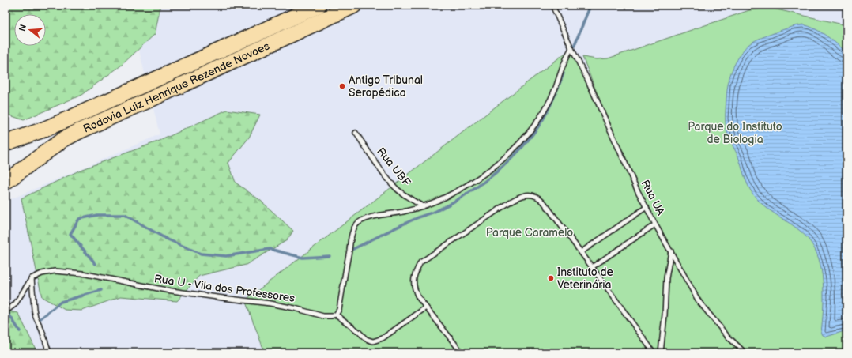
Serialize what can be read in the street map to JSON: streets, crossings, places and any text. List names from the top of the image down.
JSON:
{
  "streets": {
    "highway": ["Rodovia Luiz Henrique Rezende Novaes"],
    "lane": ["Rua UBF", "Rua UA", "Rua U - Vila dos Professores"]
  },
  "parks": ["Parque do Instituto de Biologia", "Parque Caramelo"],
  "places": ["Antigo Tribunal Seropédica", "Instituto de Veterinária"],
  "north": "left"
}
